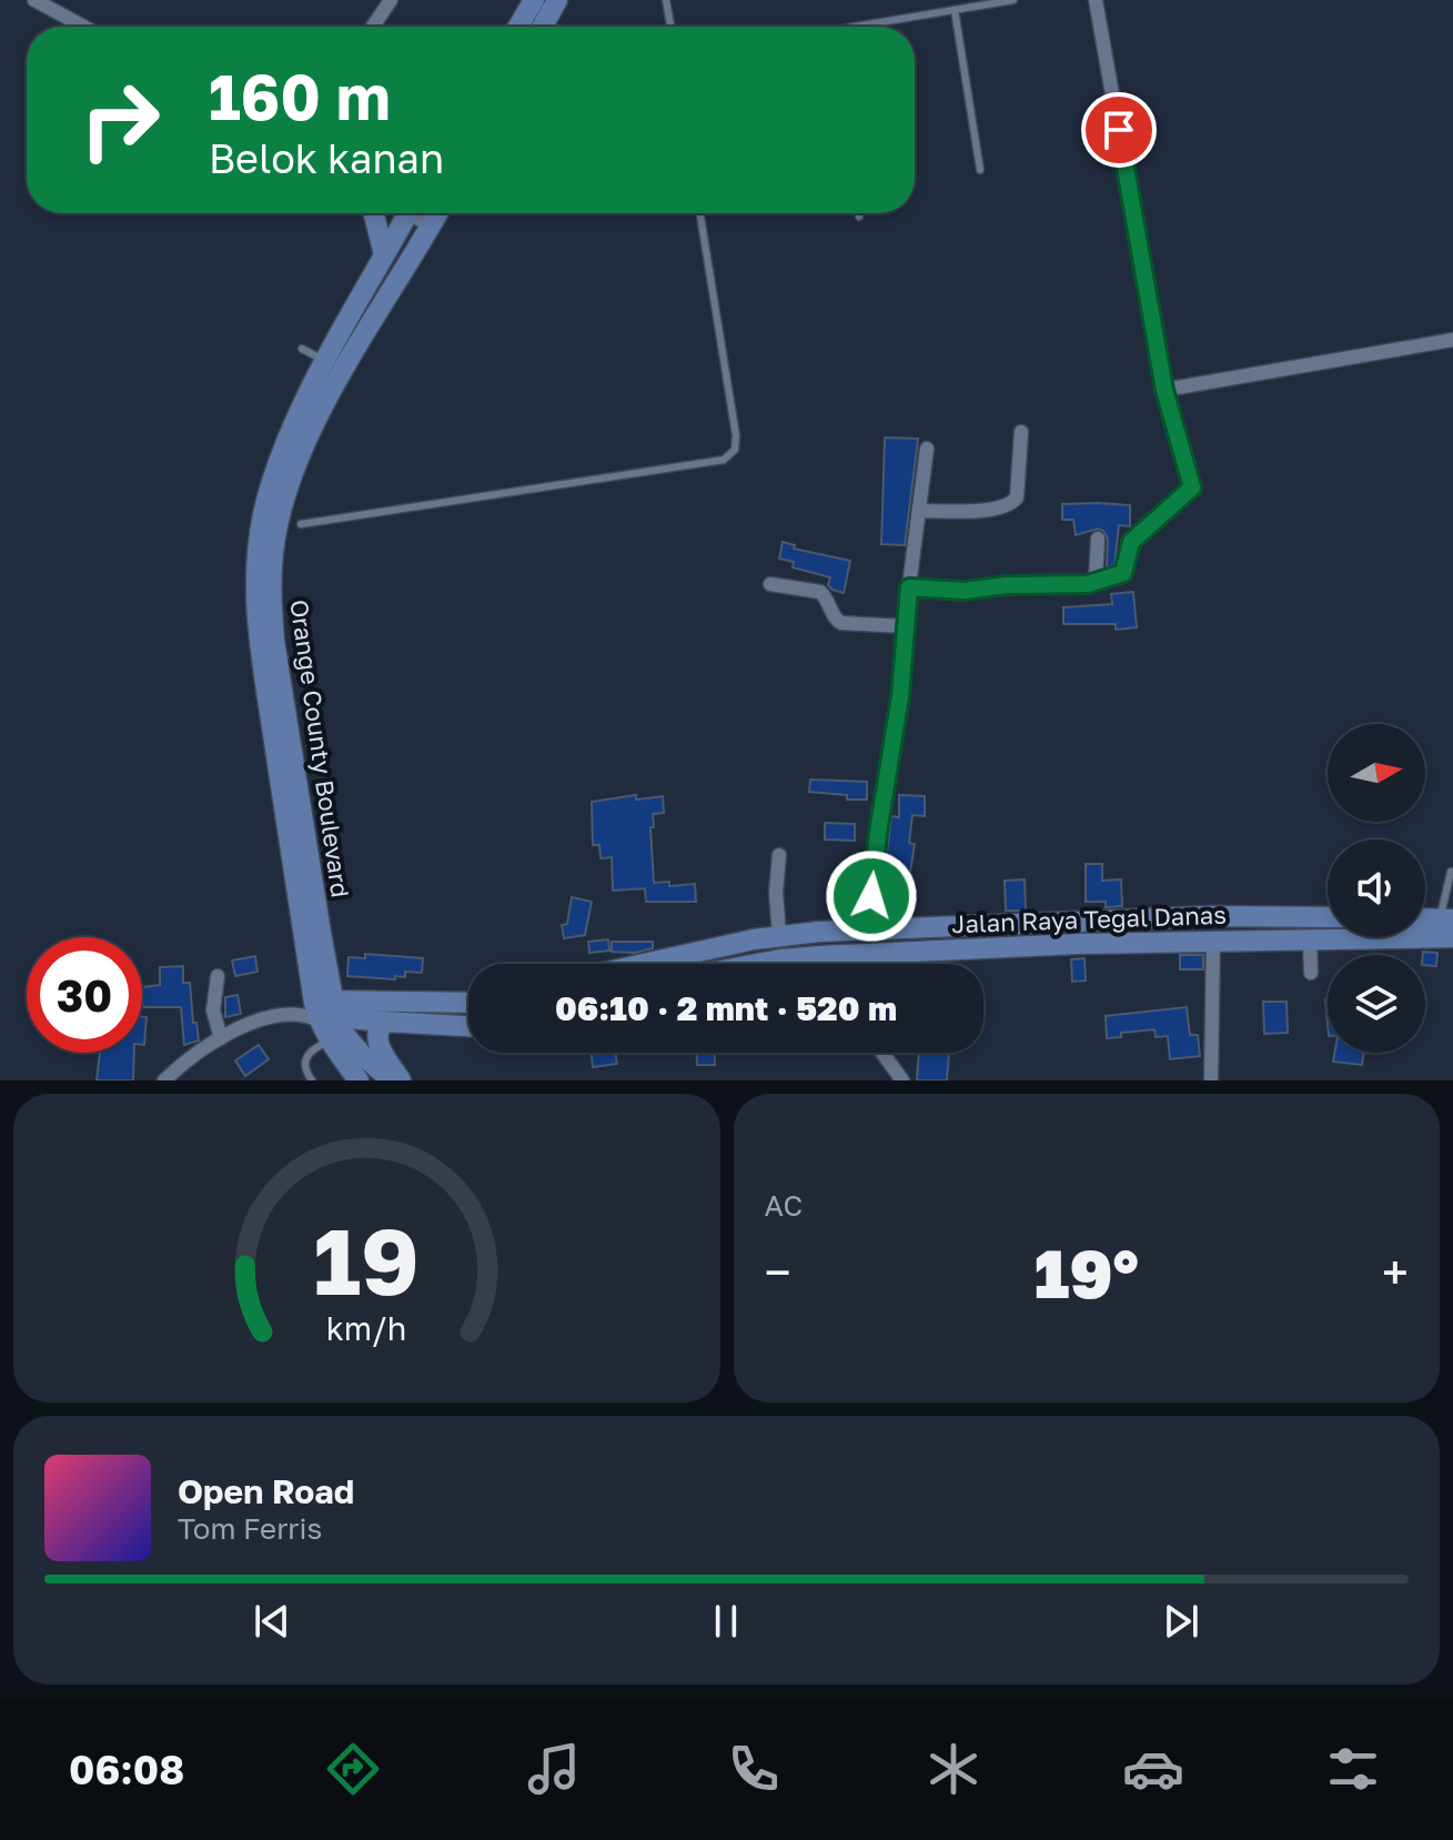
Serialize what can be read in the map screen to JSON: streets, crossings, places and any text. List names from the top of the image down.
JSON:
{
  "streets": {
    "street": ["Orange County Boulevard", "Jalan Raya Tegal Danas"]
  },
  "north": "right",
  "page": {
    "turn": ["160 m", "Belok kanan"],
    "limit": "30",
    "trip": "06:10 · 2 mnt · 520 m",
    "tile": "AC",
    "heat": ["−", "19°", "+"],
    "song": ["Open Road", "Tom Ferris"],
    "tabs": "06:08",
    "gauge": ["19", "km/h"]
  }
}
